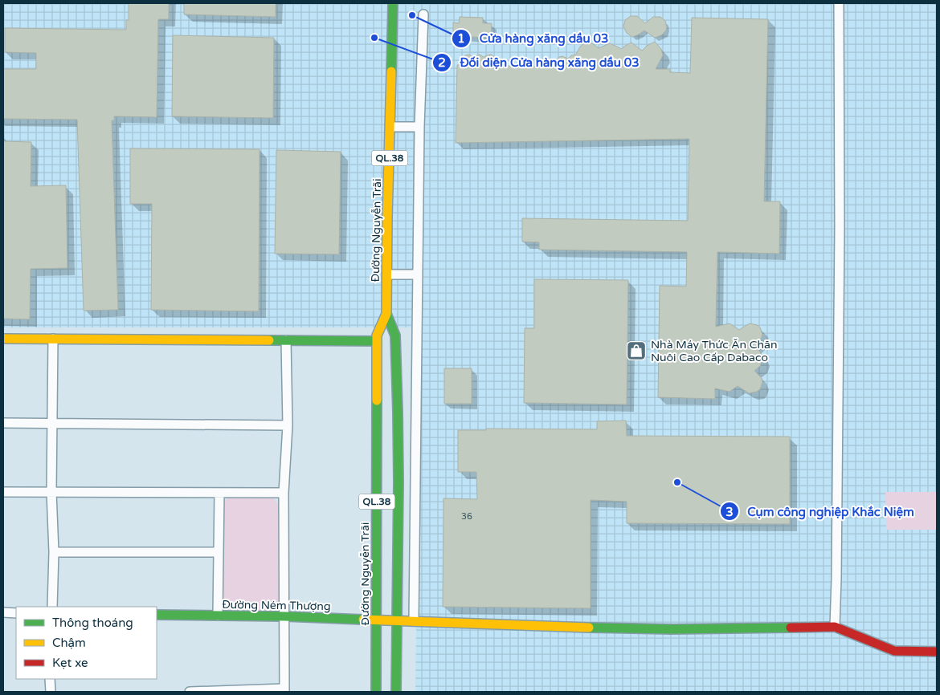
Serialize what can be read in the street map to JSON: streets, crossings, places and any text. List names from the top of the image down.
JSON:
{
  "streets": {
    "main road": ["QL.38", "Đường Nguyễn Trãi", "Đường Ném Thượng"]
  },
  "crossings": [
    ["Đường Nguyễn Trãi", "Đường Ném Thượng"]
  ],
  "places": {
    "other": ["Cửa hàng xăng dầu 03", "Đối diện Cửa hàng xăng dầu 03", "Cụm công nghiệp Khắc Niệm"],
    "shop": ["Nhà Máy Thức Ăn Chăn Nuôi Cao Cấp Dabaco"]
  },
  "house_numbers": ["36"],
  "legend": ["Thông thoáng", "Chậm", "Kẹt xe"]
}
